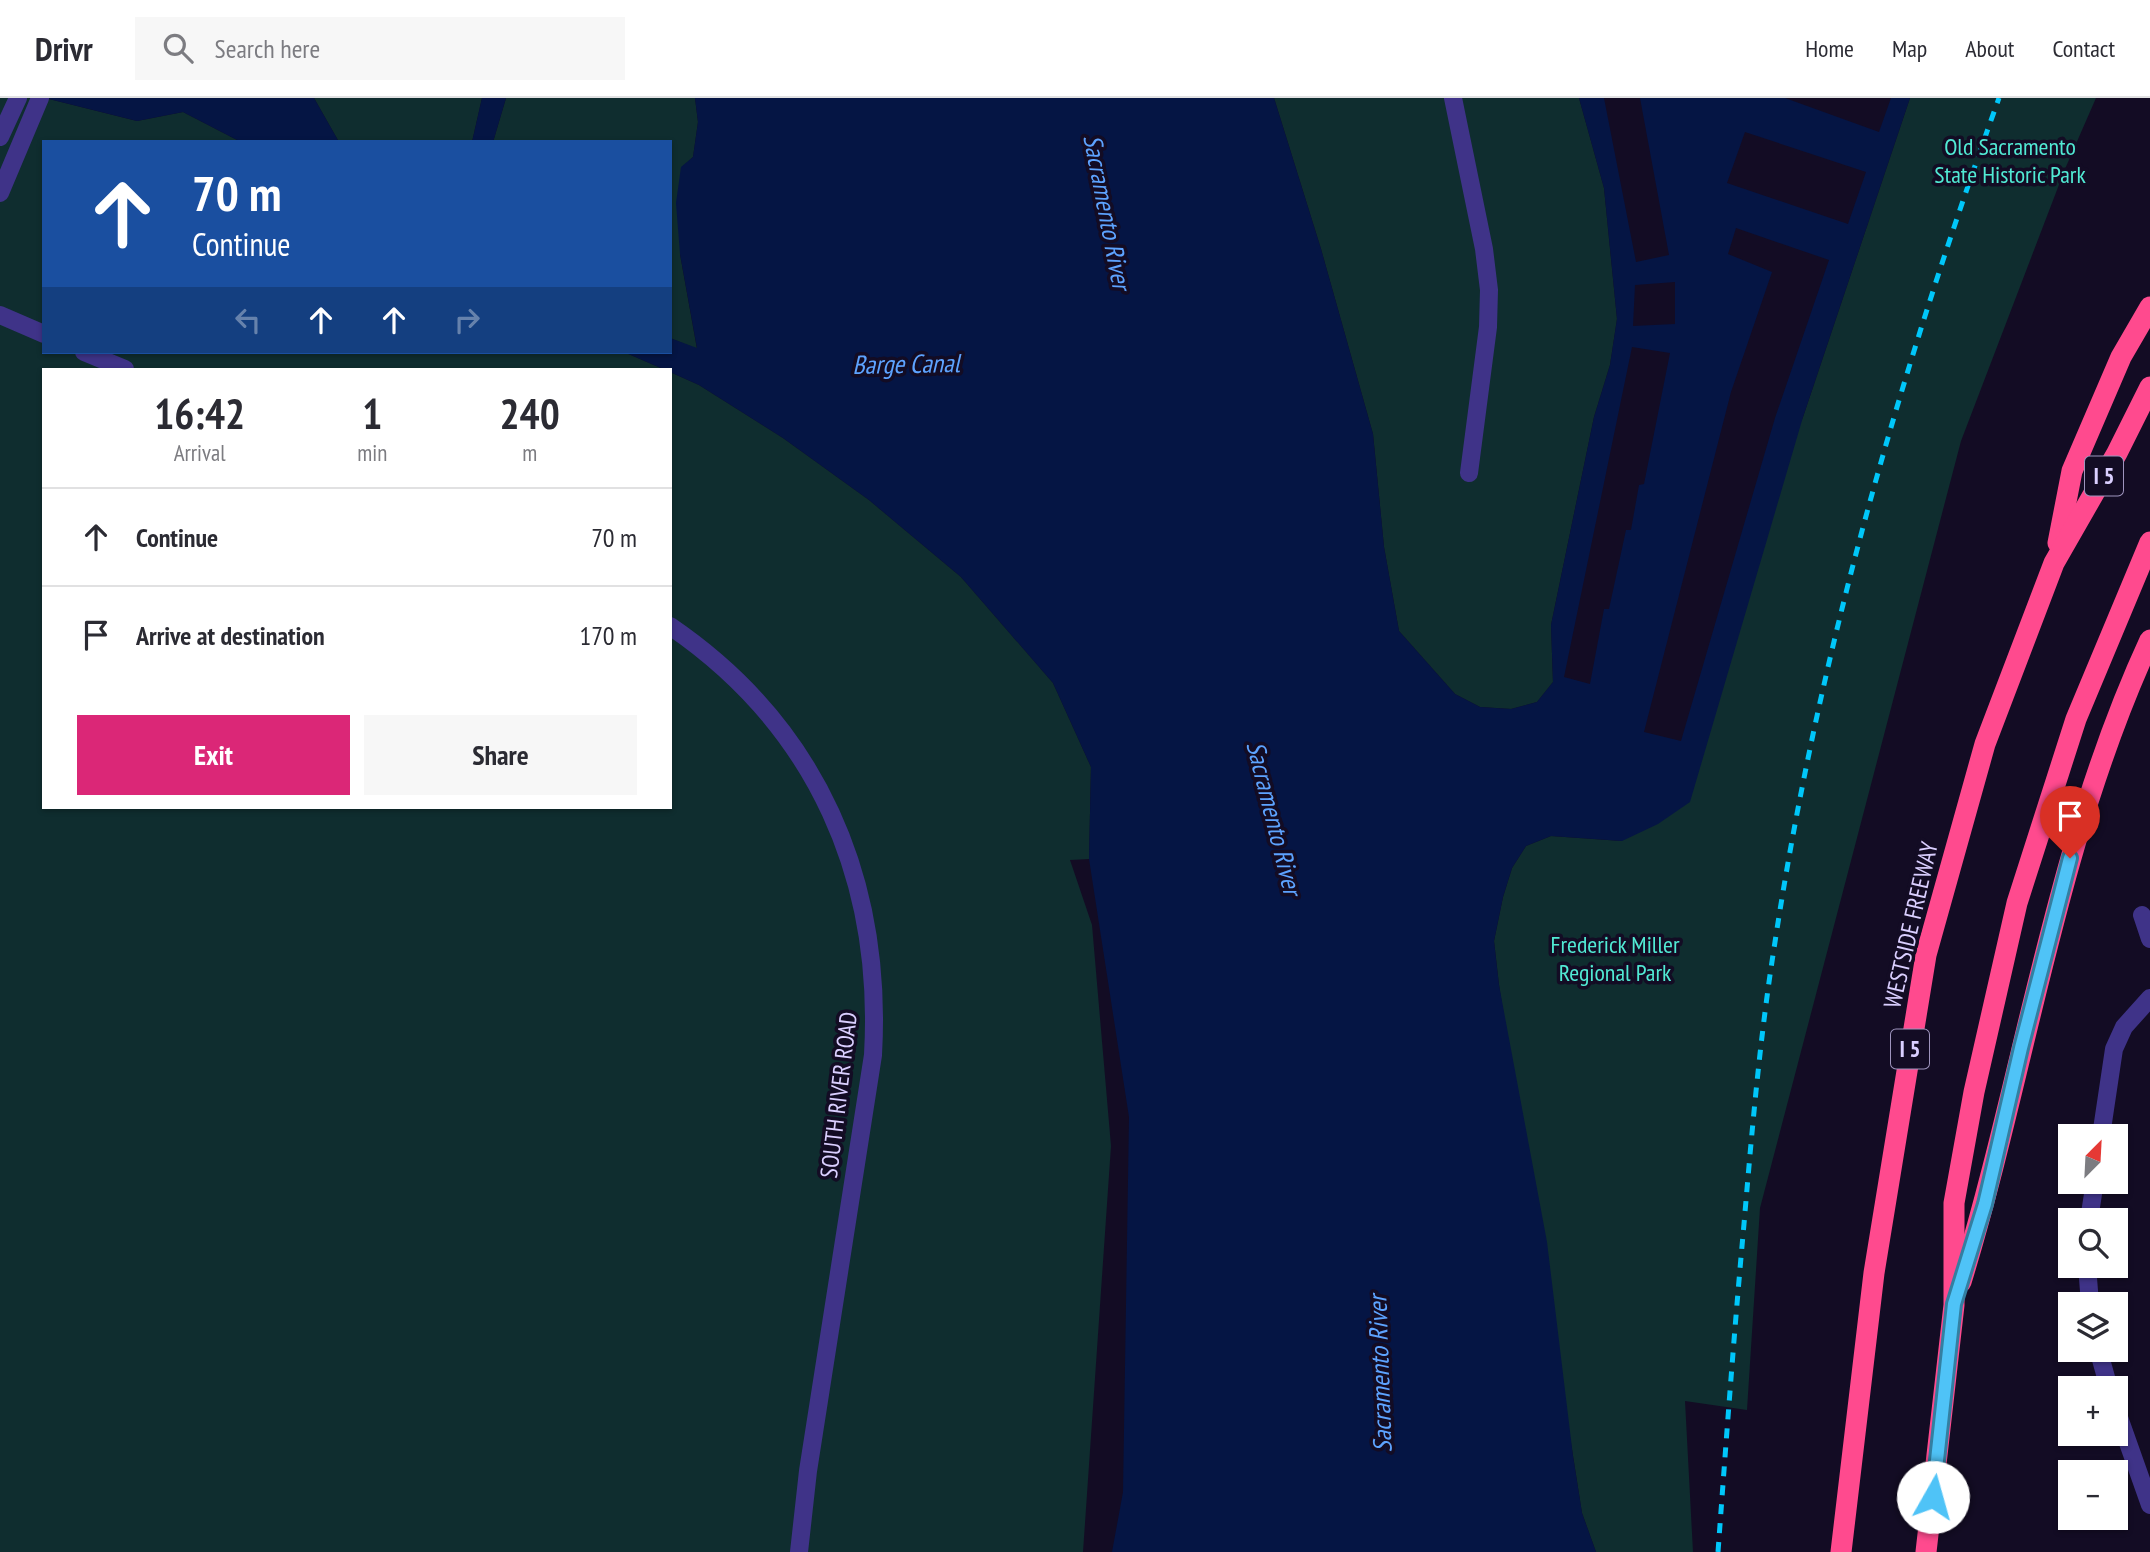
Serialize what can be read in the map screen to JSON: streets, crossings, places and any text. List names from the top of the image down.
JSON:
{
  "streets": {
    "highway": ["I 5", "WESTSIDE FREEWAY"],
    "street": ["SOUTH RIVER ROAD"]
  },
  "water": ["Sacramento River", "Barge Canal"],
  "parks": ["Old Sacramento State Historic Park", "Frederick Miller Regional Park"],
  "north": "top right",
  "page": {
    "header": "Drivr",
    "search": "Search here",
    "nav": [
      "Home",
      "Map",
      "About",
      "Contact"
    ],
    "turn": ["70 m", "Continue"],
    "eta": [
      "16:42",
      "Arrival",
      "1",
      "min",
      "240",
      "m"
    ],
    "list": [
      {
        "name": "Continue",
        "value": "70 m"
      },
      {
        "name": "Arrive at destination",
        "value": "170 m"
      }
    ],
    "buttons": ["Exit", "Share"],
    "map_buttons": ["+", "−"]
  }
}
